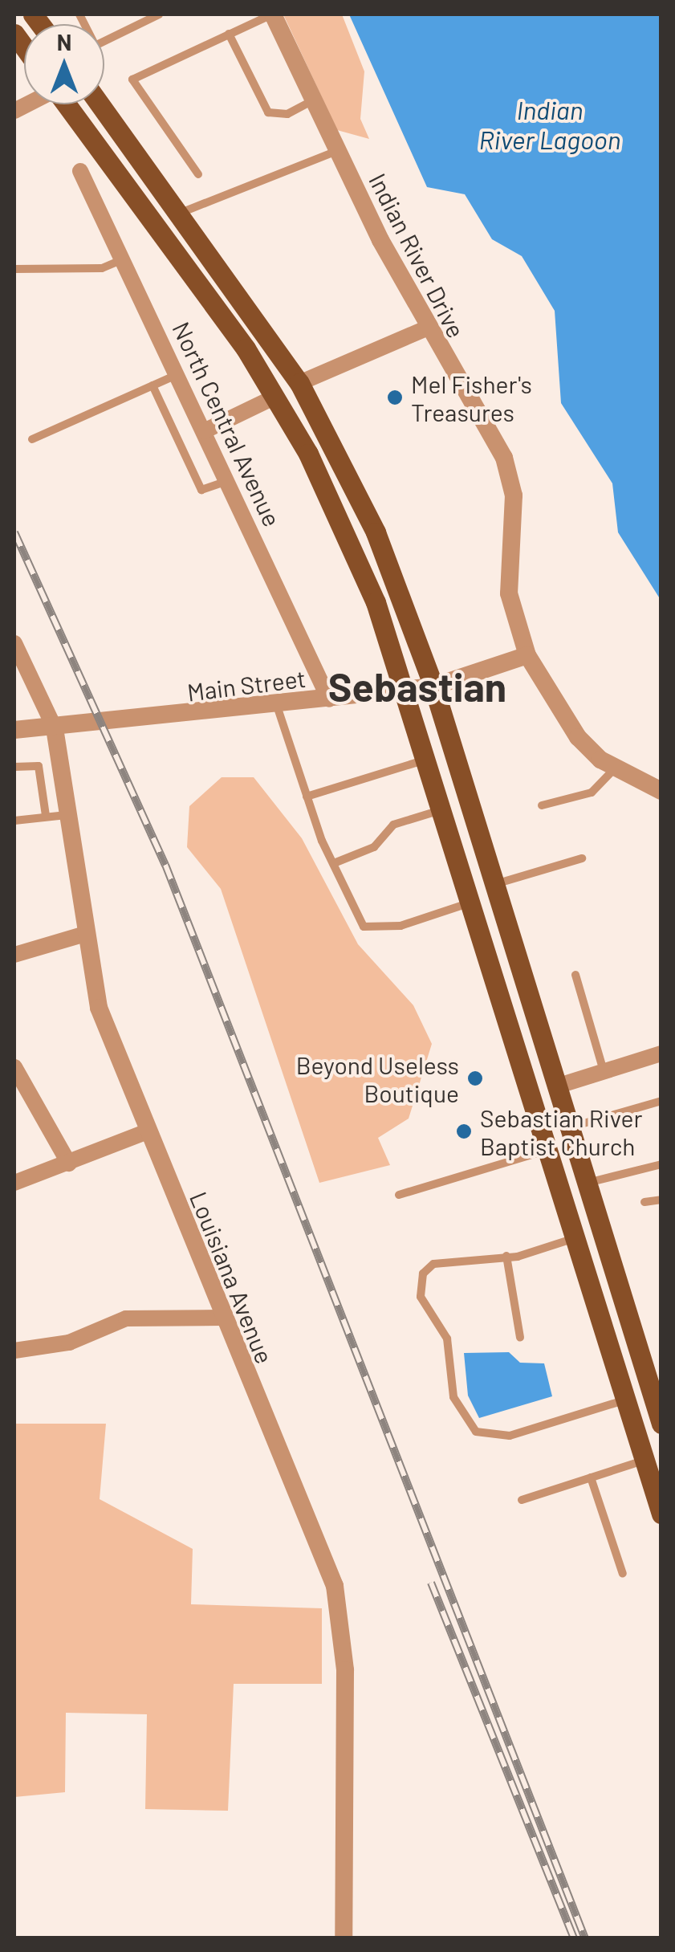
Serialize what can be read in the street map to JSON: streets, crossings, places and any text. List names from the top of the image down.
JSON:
{
  "streets": {
    "street": [
      "Indian River Drive",
      "North Central Avenue",
      "Main Street",
      "Louisiana Avenue"
    ]
  },
  "crossings": [
    ["Indian River Drive", "Main Street"],
    ["North Central Avenue", "Main Street"],
    ["Main Street", "Louisiana Avenue"]
  ],
  "districts": ["Sebastian"],
  "water": ["Indian River Lagoon"],
  "places": ["Mel Fisher's Treasures", "Beyond Useless Boutique", "Sebastian River Baptist Church"],
  "north": "top"
}
